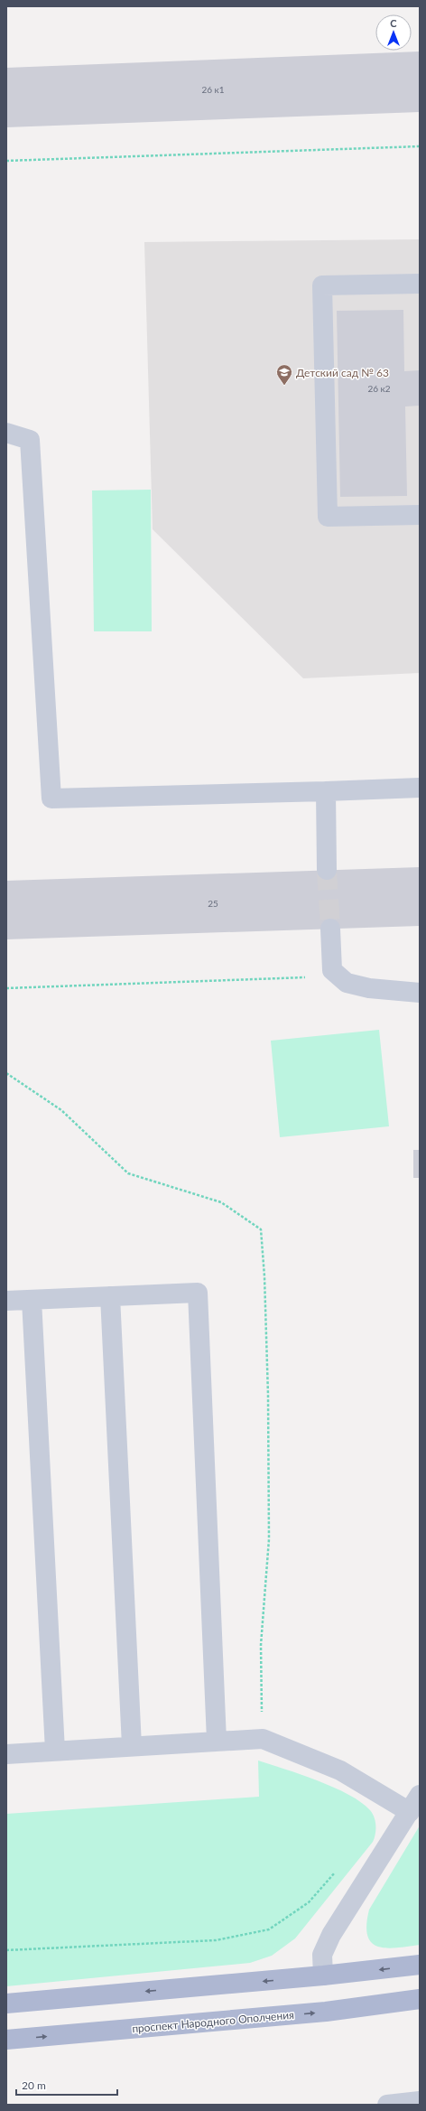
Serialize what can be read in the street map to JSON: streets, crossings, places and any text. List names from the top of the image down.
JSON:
{
  "streets": {
    "main road": ["проспект Народного Ополчения"]
  },
  "places": {
    "school or university": ["Детский сад № 63"]
  },
  "house_numbers": ["26 к1", "26 к2", "25"],
  "scale_bar": "20 m",
  "north": "top"
}
